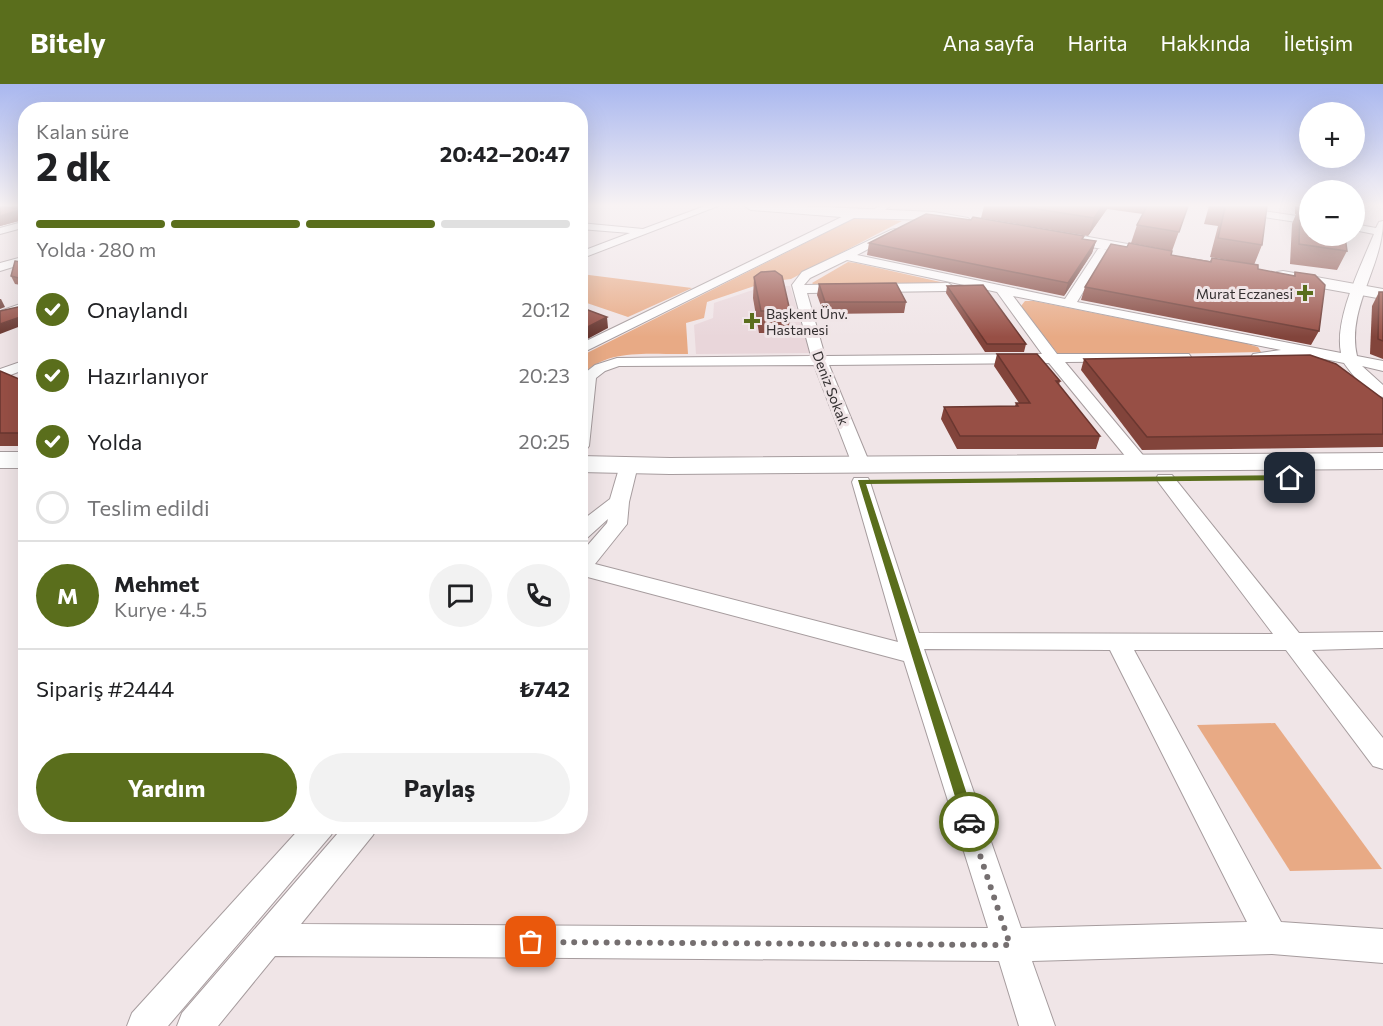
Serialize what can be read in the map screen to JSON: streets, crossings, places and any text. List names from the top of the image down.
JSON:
{
  "streets": {
    "street": ["Deniz Sokak"]
  },
  "places": {
    "health": ["Murat Eczanesi", "Başkent Ünv. Hastanesi"]
  },
  "page": {
    "header": "Bitely",
    "nav": [
      "Ana sayfa",
      "Harita",
      "Hakkında",
      "İletişim"
    ],
    "map_buttons": ["+", "−"],
    "heading": ["2 dk", "Kalan süre", "20:42–20:47"],
    "panel": [
      "Mehmet",
      "Kurye · 4.5",
      "Sipariş #2444",
      "₺742"
    ],
    "bar": "Yolda · 280 m",
    "list": [
      ["Onaylandı", "20:12"],
      ["Hazırlanıyor", "20:23"],
      ["Yolda", "20:25"],
      "Teslim edildi"
    ],
    "round": "M",
    "buttons": ["Yardım", "Paylaş"]
  }
}
